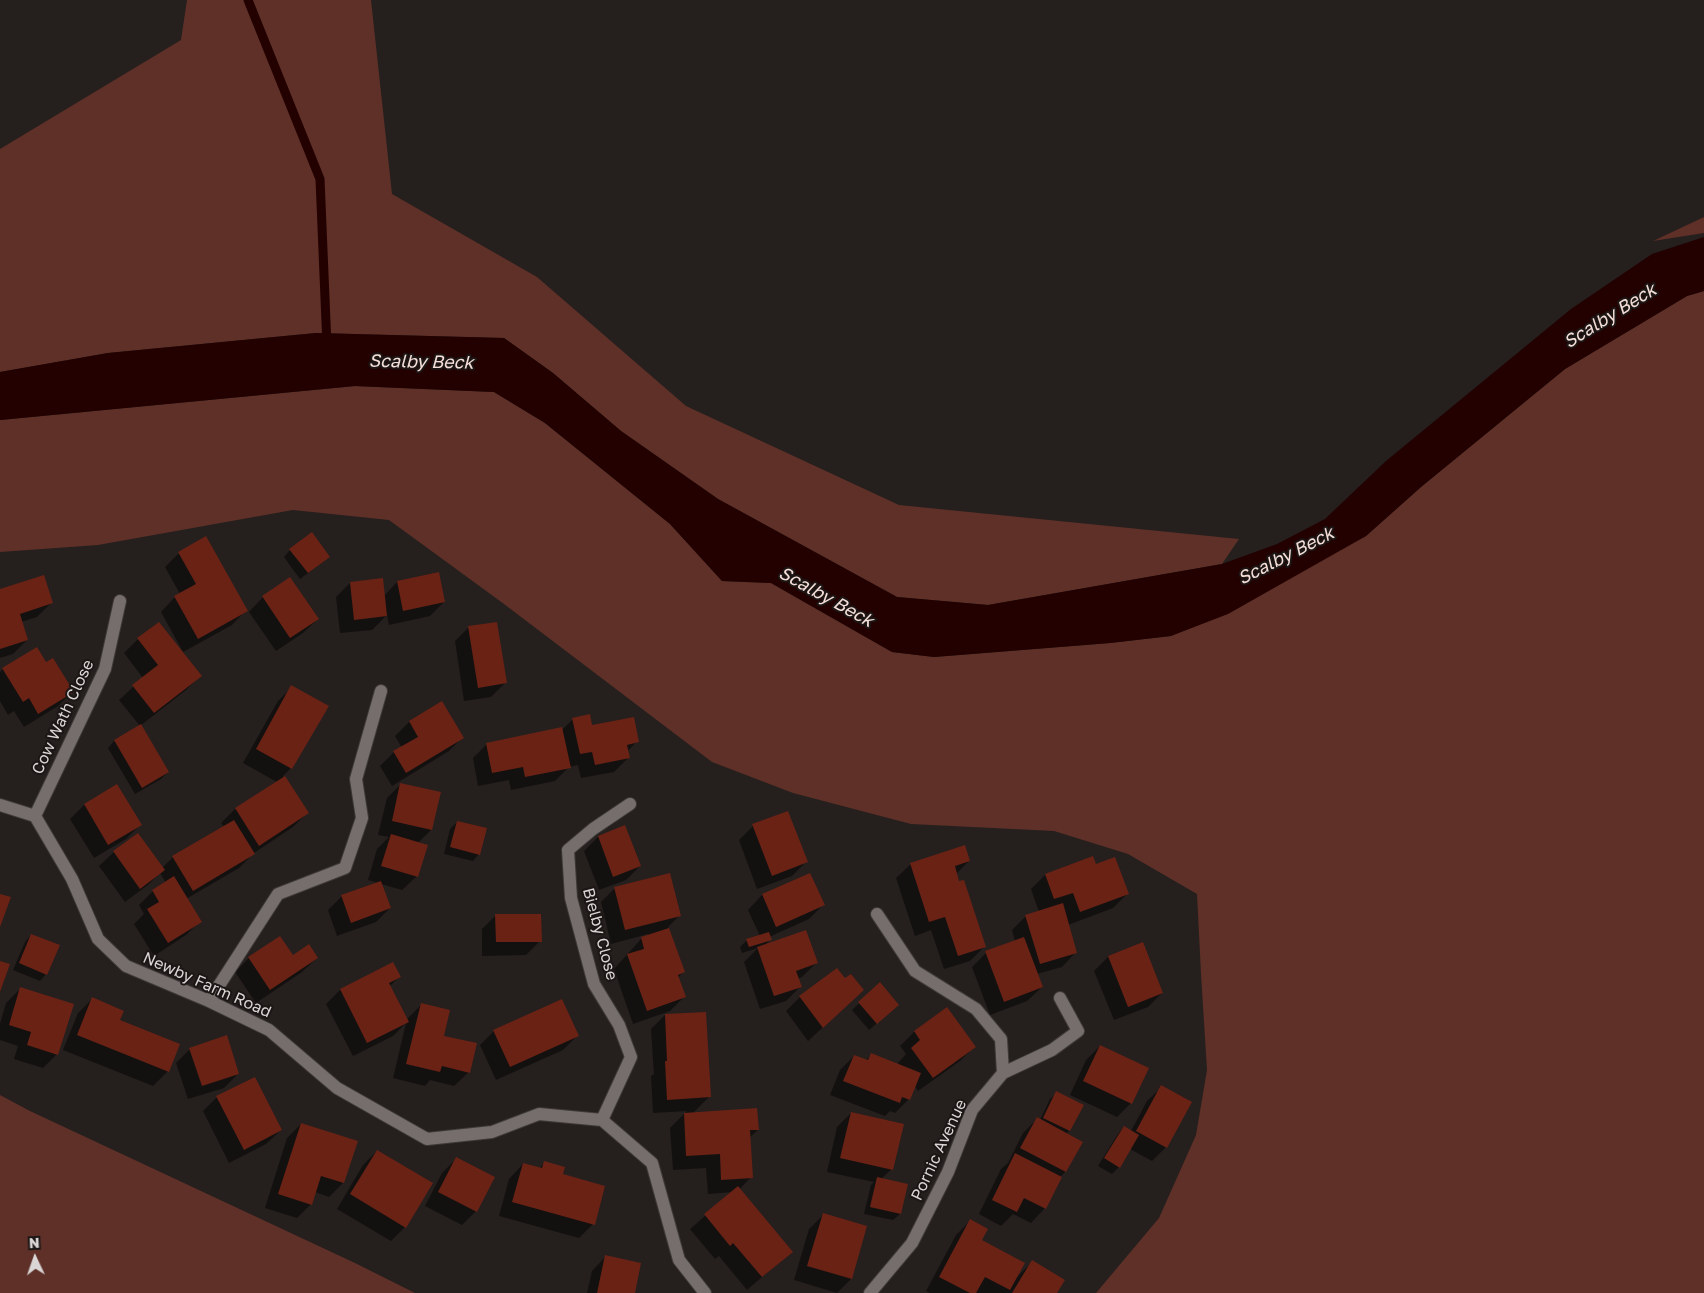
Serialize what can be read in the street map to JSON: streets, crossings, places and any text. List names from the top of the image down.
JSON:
{
  "streets": {
    "street": [
      "Cow Wath Close",
      "Bielby Close",
      "Newby Farm Road",
      "Pornic Avenue"
    ]
  },
  "crossings": [
    ["Cow Wath Close", "Newby Farm Road"],
    ["Bielby Close", "Newby Farm Road"]
  ],
  "water": ["Scalby Beck"],
  "north": "top"
}
